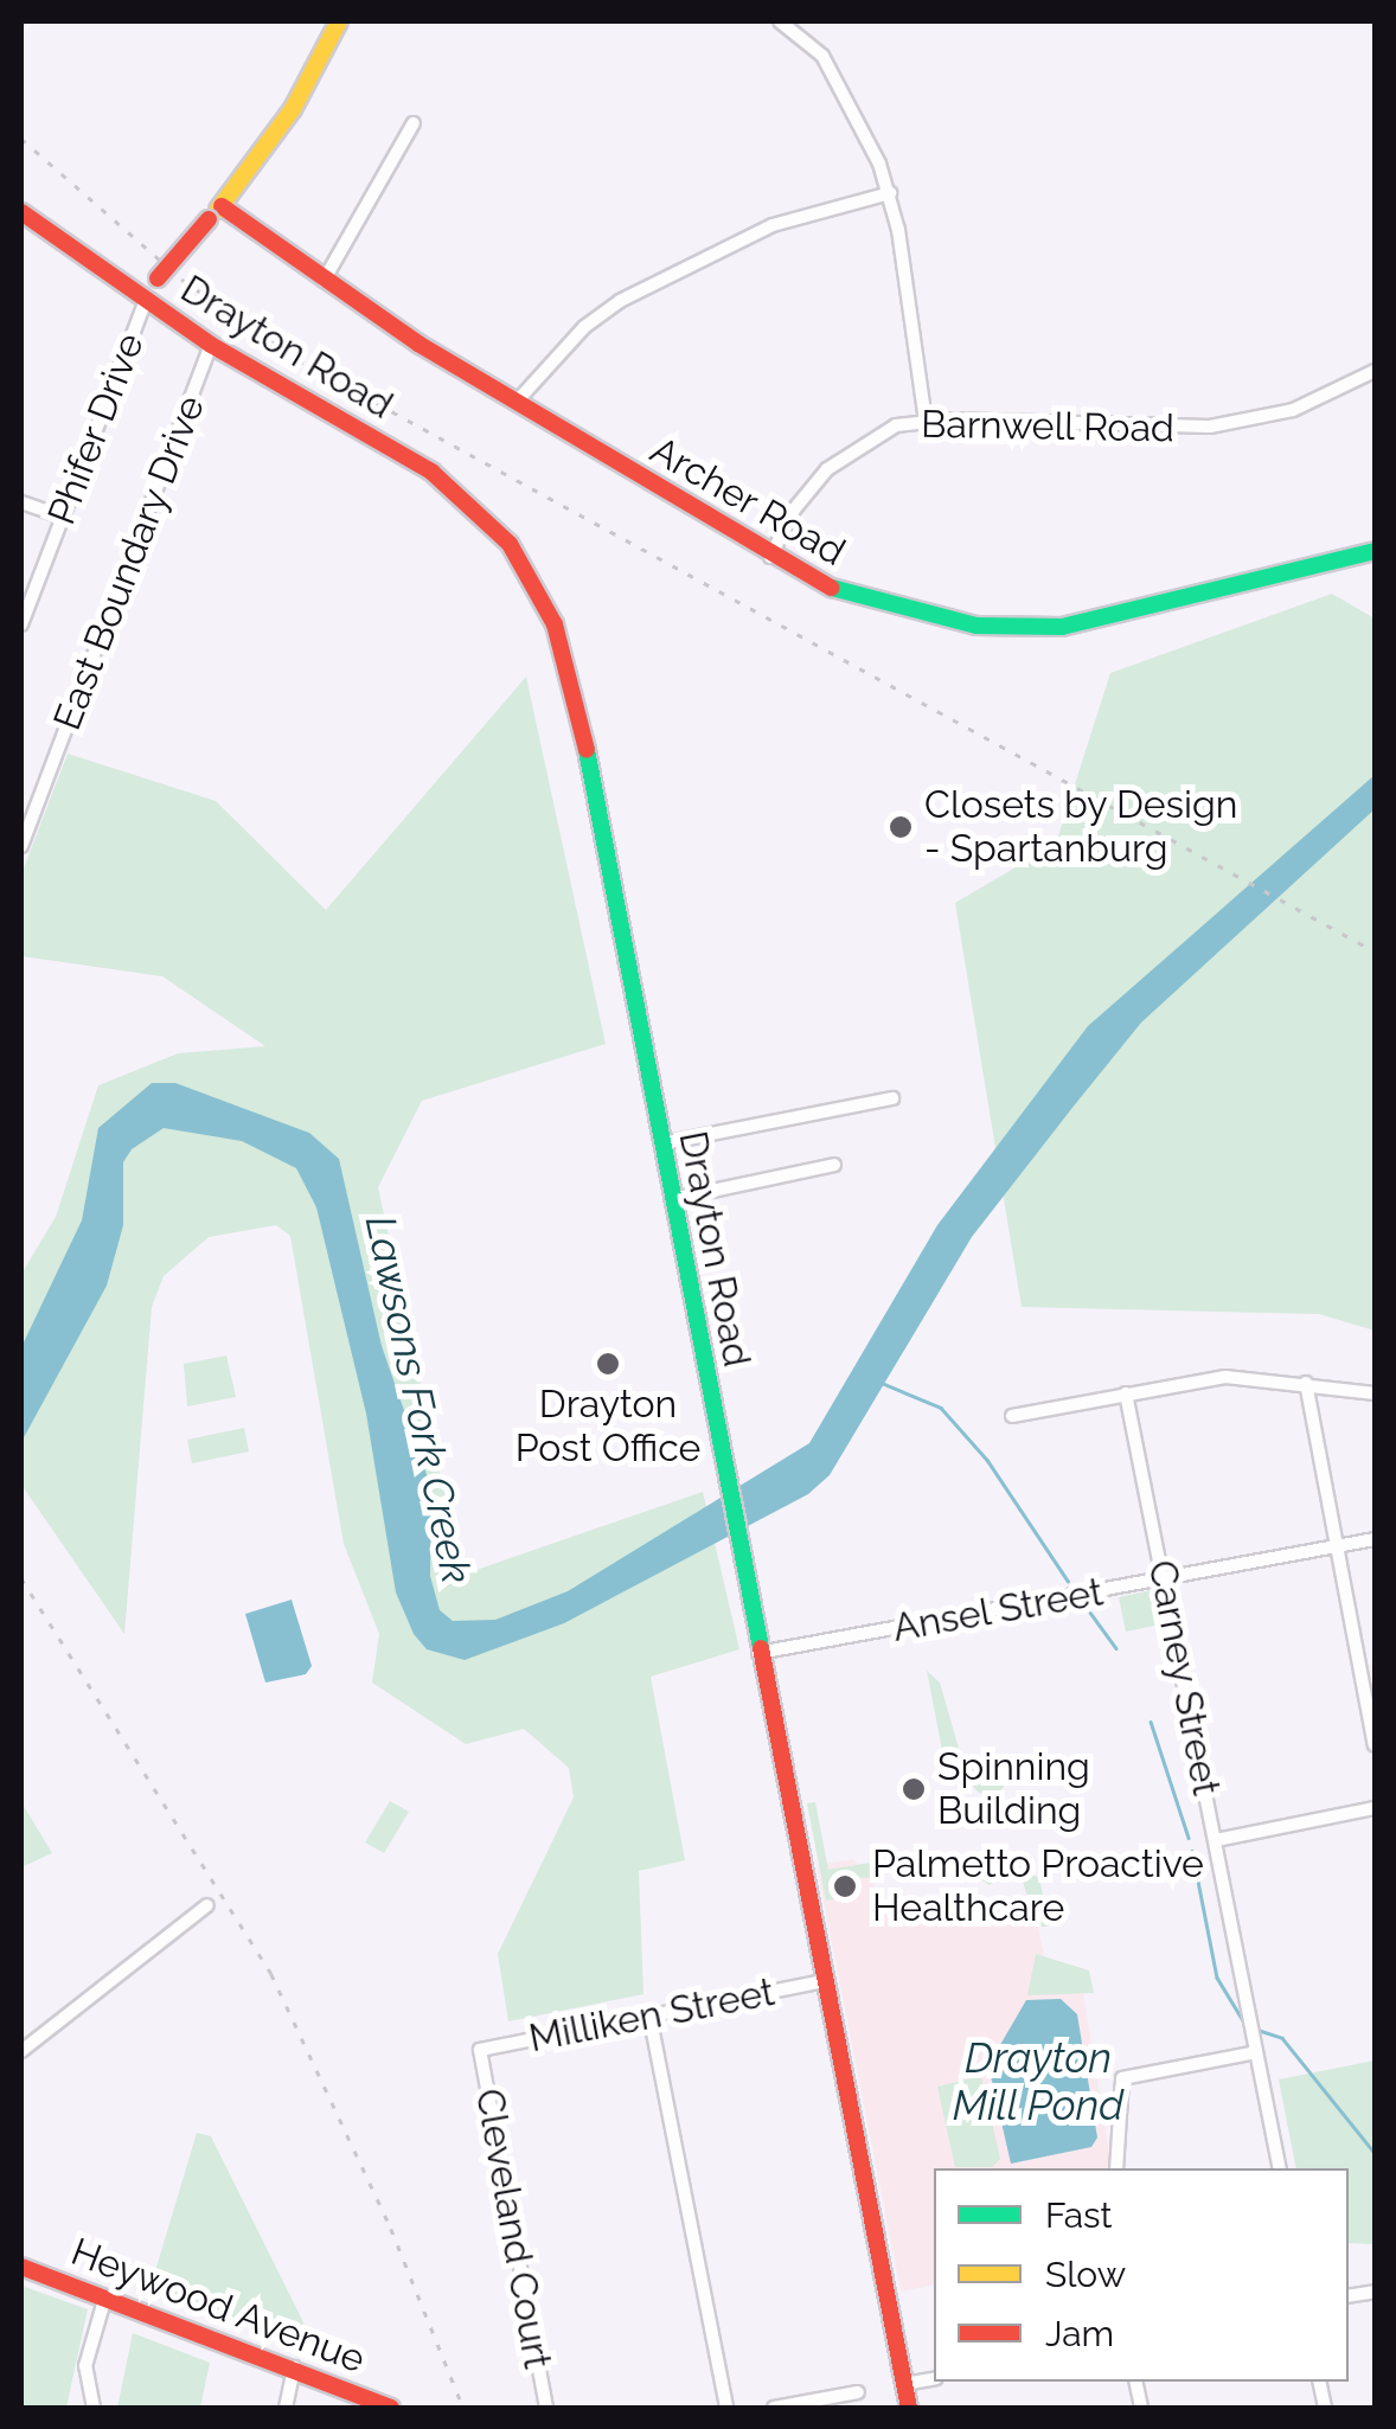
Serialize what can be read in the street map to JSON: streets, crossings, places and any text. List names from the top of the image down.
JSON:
{
  "streets": {
    "main road": ["Drayton Road", "Archer Road", "Heywood Avenue"],
    "street": [
      "Barnwell Road",
      "Phifer Drive",
      "East Boundary Drive",
      "Ansel Street",
      "Carney Street",
      "Milliken Street",
      "Cleveland Court"
    ]
  },
  "crossings": [
    ["Drayton Road", "Phifer Drive"],
    ["Drayton Road", "East Boundary Drive"],
    ["Drayton Road", "Ansel Street"],
    ["Drayton Road", "Milliken Street"],
    ["Barnwell Road", "Archer Road"],
    ["Ansel Street", "Carney Street"],
    ["Milliken Street", "Cleveland Court"]
  ],
  "water": ["Lawsons Fork Creek", "Drayton Mill Pond"],
  "places": [
    "Closets by Design - Spartanburg",
    "Drayton Post Office",
    "Spinning Building",
    "Palmetto Proactive Healthcare"
  ],
  "legend": ["Fast", "Slow", "Jam"]
}
